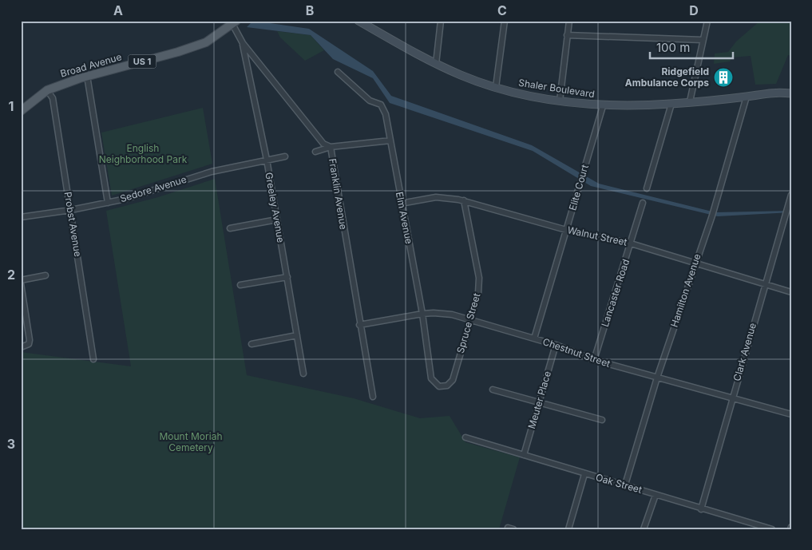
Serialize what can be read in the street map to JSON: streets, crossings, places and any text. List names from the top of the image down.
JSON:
{
  "streets": {
    "main road": ["US 1", "Broad Avenue"],
    "street": [
      "Shaler Boulevard",
      "Elite Court",
      "Sedore Avenue",
      "Franklin Avenue",
      "Greeley Avenue",
      "Elm Avenue",
      "Probst Avenue",
      "Walnut Street",
      "Hamilton Avenue",
      "Lancaster Road",
      "Spruce Street",
      "Clark Avenue",
      "Chestnut Street",
      "Meuter Place",
      "Oak Street"
    ]
  },
  "crossings": [
    ["Broad Avenue", "Franklin Avenue"],
    ["Broad Avenue", "Probst Avenue"],
    ["Shaler Boulevard", "Elite Court"],
    ["Shaler Boulevard", "Hamilton Avenue"],
    ["Elite Court", "Walnut Street"],
    ["Elite Court", "Chestnut Street"],
    ["Sedore Avenue", "Greeley Avenue"],
    ["Sedore Avenue", "Probst Avenue"],
    ["Franklin Avenue", "Greeley Avenue"],
    ["Franklin Avenue", "Chestnut Street"],
    ["Elm Avenue", "Walnut Street"],
    ["Elm Avenue", "Spruce Street"],
    ["Elm Avenue", "Chestnut Street"],
    ["Walnut Street", "Hamilton Avenue"],
    ["Walnut Street", "Lancaster Road"],
    ["Walnut Street", "Spruce Street"],
    ["Walnut Street", "Clark Avenue"],
    ["Hamilton Avenue", "Chestnut Street"],
    ["Hamilton Avenue", "Oak Street"],
    ["Lancaster Road", "Chestnut Street"],
    ["Spruce Street", "Chestnut Street"],
    ["Clark Avenue", "Chestnut Street"],
    ["Clark Avenue", "Oak Street"],
    ["Chestnut Street", "Meuter Place"],
    ["Meuter Place", "Oak Street"]
  ],
  "parks": ["English Neighborhood Park", "Mount Moriah Cemetery"],
  "places": {
    "building": ["Ridgefield Ambulance Corps"]
  },
  "scale_bar": "100 m",
  "grid": {
    "columns": [
      "A",
      "B",
      "C",
      "D"
    ],
    "rows": ["1", "2", "3"]
  }
}
